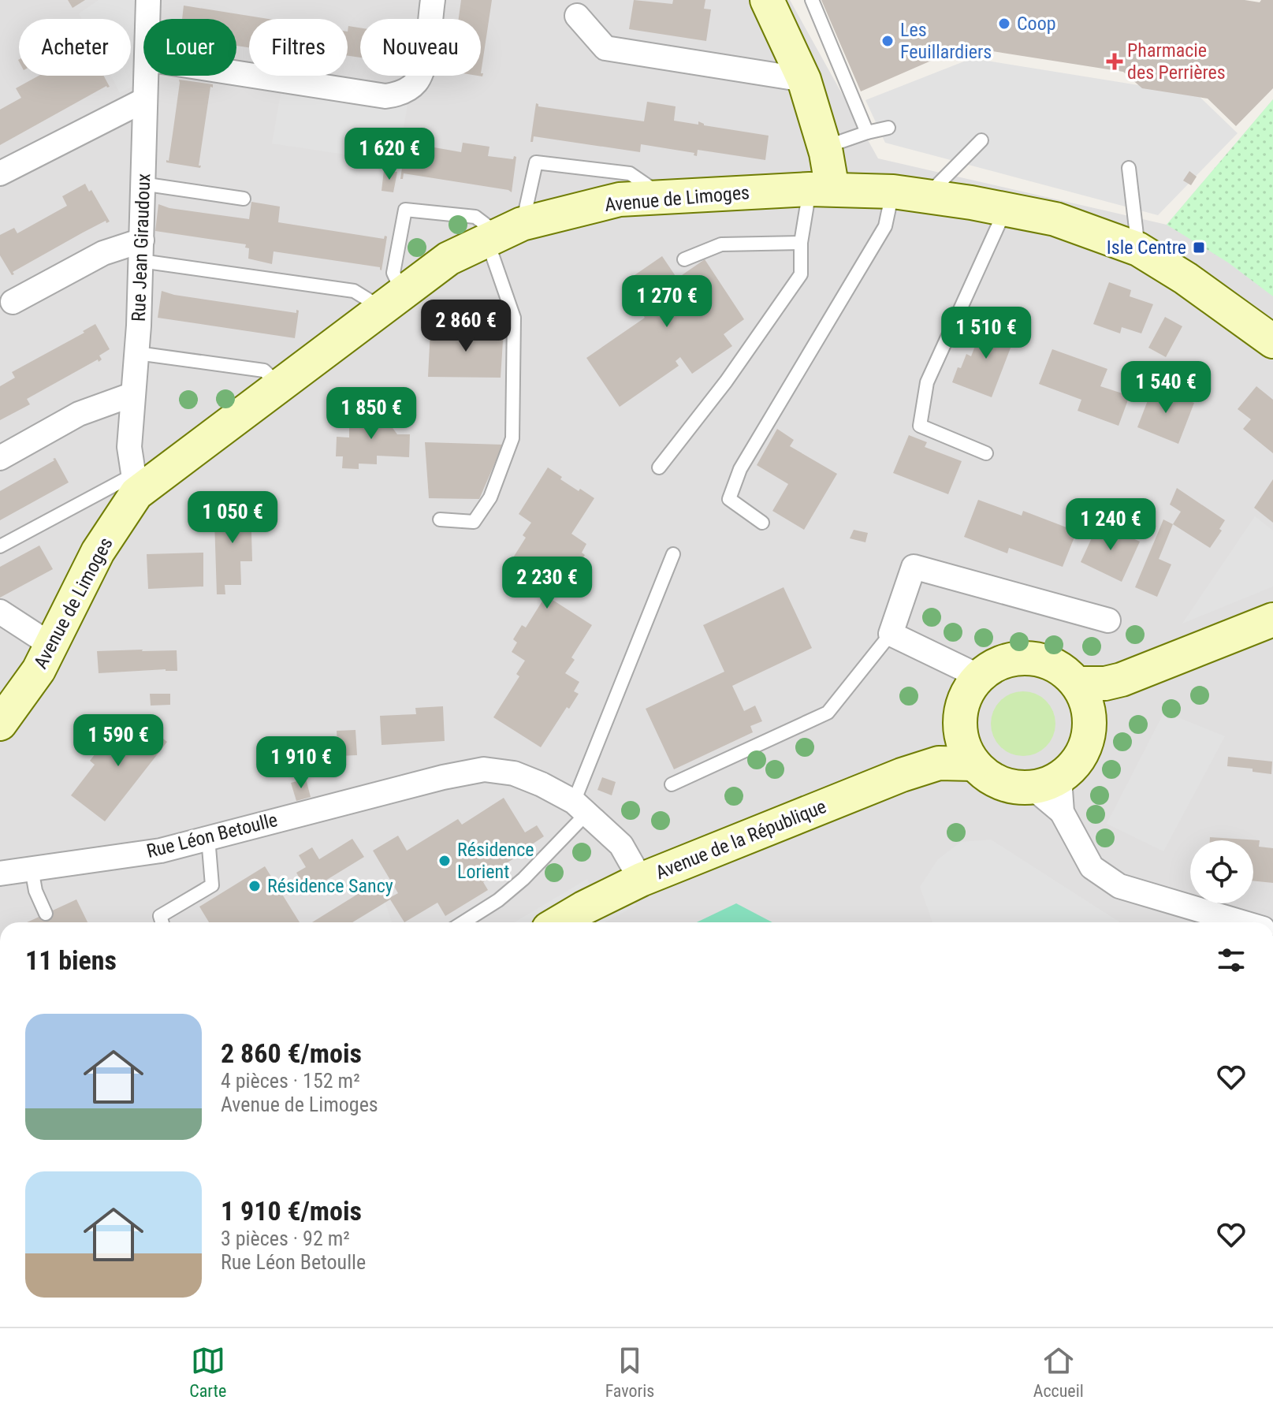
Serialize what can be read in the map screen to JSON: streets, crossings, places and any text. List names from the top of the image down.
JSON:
{
  "streets": {
    "main road": ["Avenue de Limoges", "Avenue de la République"],
    "street": ["Rue Jean Giraudoux", "Rue Léon Betoulle"]
  },
  "crossings": [
    ["Avenue de Limoges", "Rue Jean Giraudoux"],
    ["Rue Léon Betoulle", "Avenue de la République"]
  ],
  "places": {
    "other": [
      "Coop",
      "Les Feuillardiers",
      "Résidence Lorient",
      "Résidence Sancy"
    ],
    "health": ["Pharmacie des Perrières"],
    "transit": ["Isle Centre"]
  },
  "page": {
    "chip": [
      "Acheter",
      "Louer",
      "Filtres",
      "Nouveau"
    ],
    "price": [
      "1 620 €",
      "1 270 €",
      "2 860 €",
      "1 510 €",
      "1 540 €",
      "1 850 €",
      "1 050 €",
      "1 240 €",
      "2 230 €",
      "1 590 €",
      "1 910 €"
    ],
    "heading": "11 biens",
    "list": [
      {
        "name": "2 860 €/mois",
        "note": "4 pièces · 152 m² · Avenue de Limoges"
      },
      {
        "name": "1 910 €/mois",
        "note": "3 pièces · 92 m² · Rue Léon Betoulle"
      }
    ],
    "tabs": ["Carte", "Favoris", "Accueil"]
  }
}
